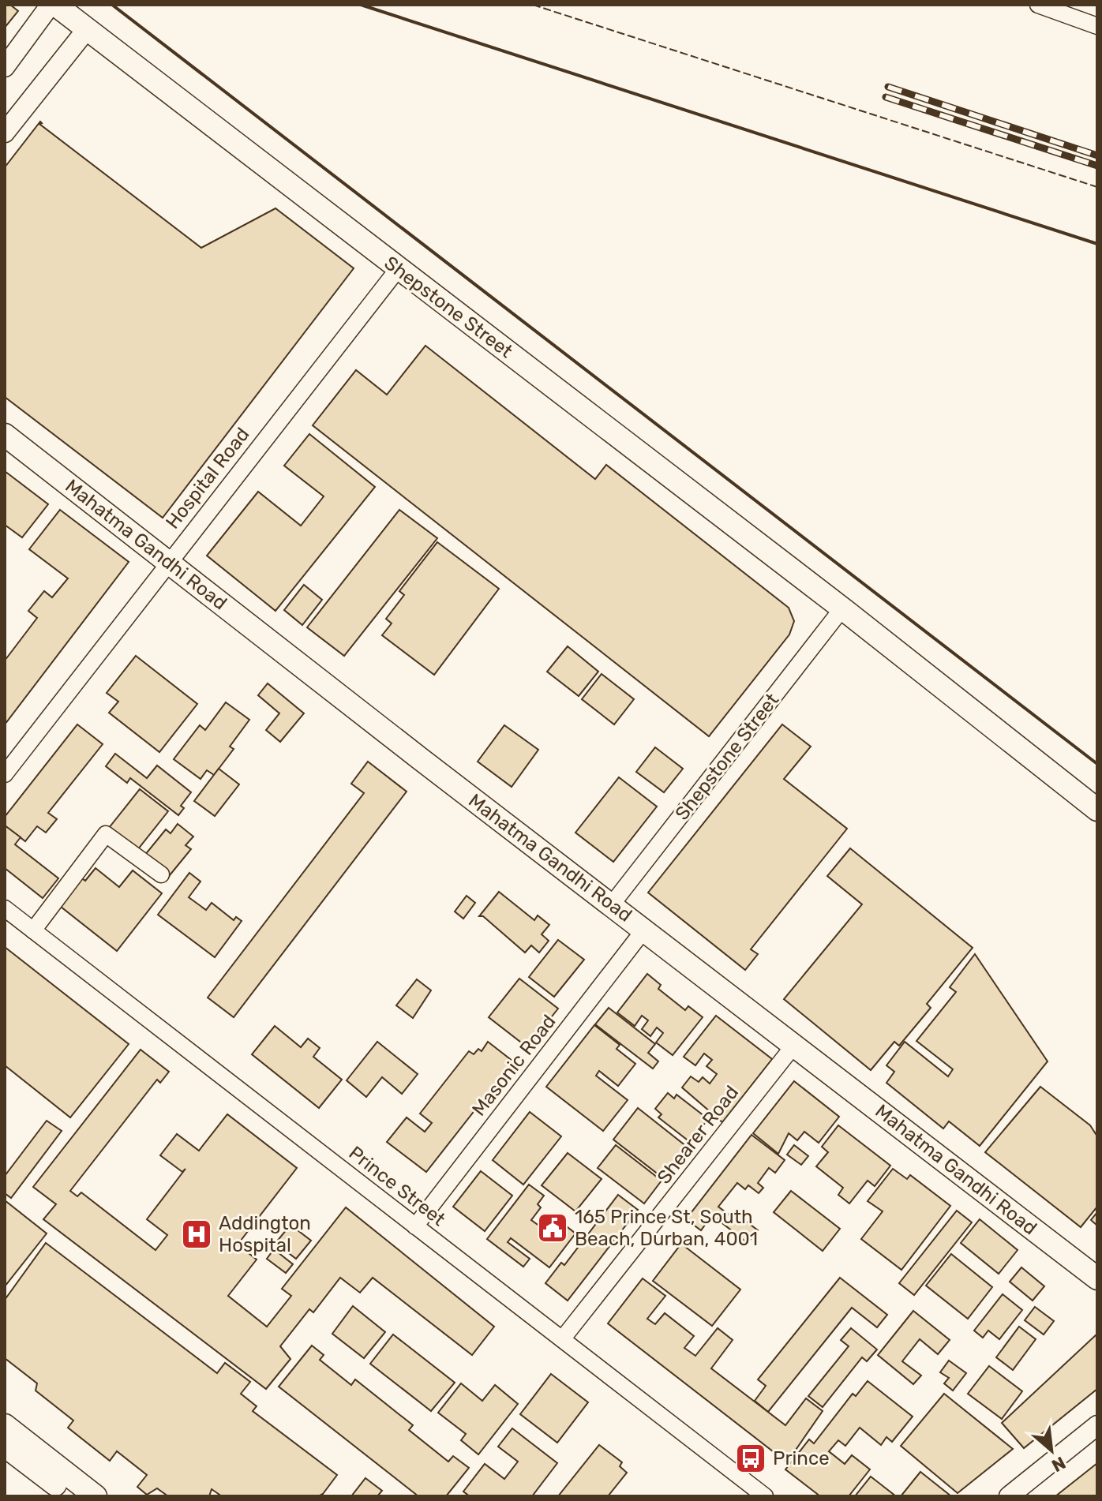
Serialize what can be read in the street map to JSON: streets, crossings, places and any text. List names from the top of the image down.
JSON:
{
  "streets": {
    "main road": ["Shepstone Street", "Mahatma Gandhi Road"],
    "street": [
      "Hospital Road",
      "Masonic Road",
      "Shearer Road",
      "Prince Street"
    ]
  },
  "crossings": [
    ["Shepstone Street", "Hospital Road"],
    ["Shepstone Street", "Mahatma Gandhi Road"],
    ["Hospital Road", "Mahatma Gandhi Road"],
    ["Mahatma Gandhi Road", "Masonic Road"],
    ["Mahatma Gandhi Road", "Shearer Road"],
    ["Masonic Road", "Prince Street"],
    ["Shearer Road", "Prince Street"]
  ],
  "places": {
    "public building": ["165 Prince St, South Beach, Durban, 4001"],
    "hospital": ["Addington Hospital"],
    "bus stop": ["Prince"]
  },
  "north": "bottom right"
}
